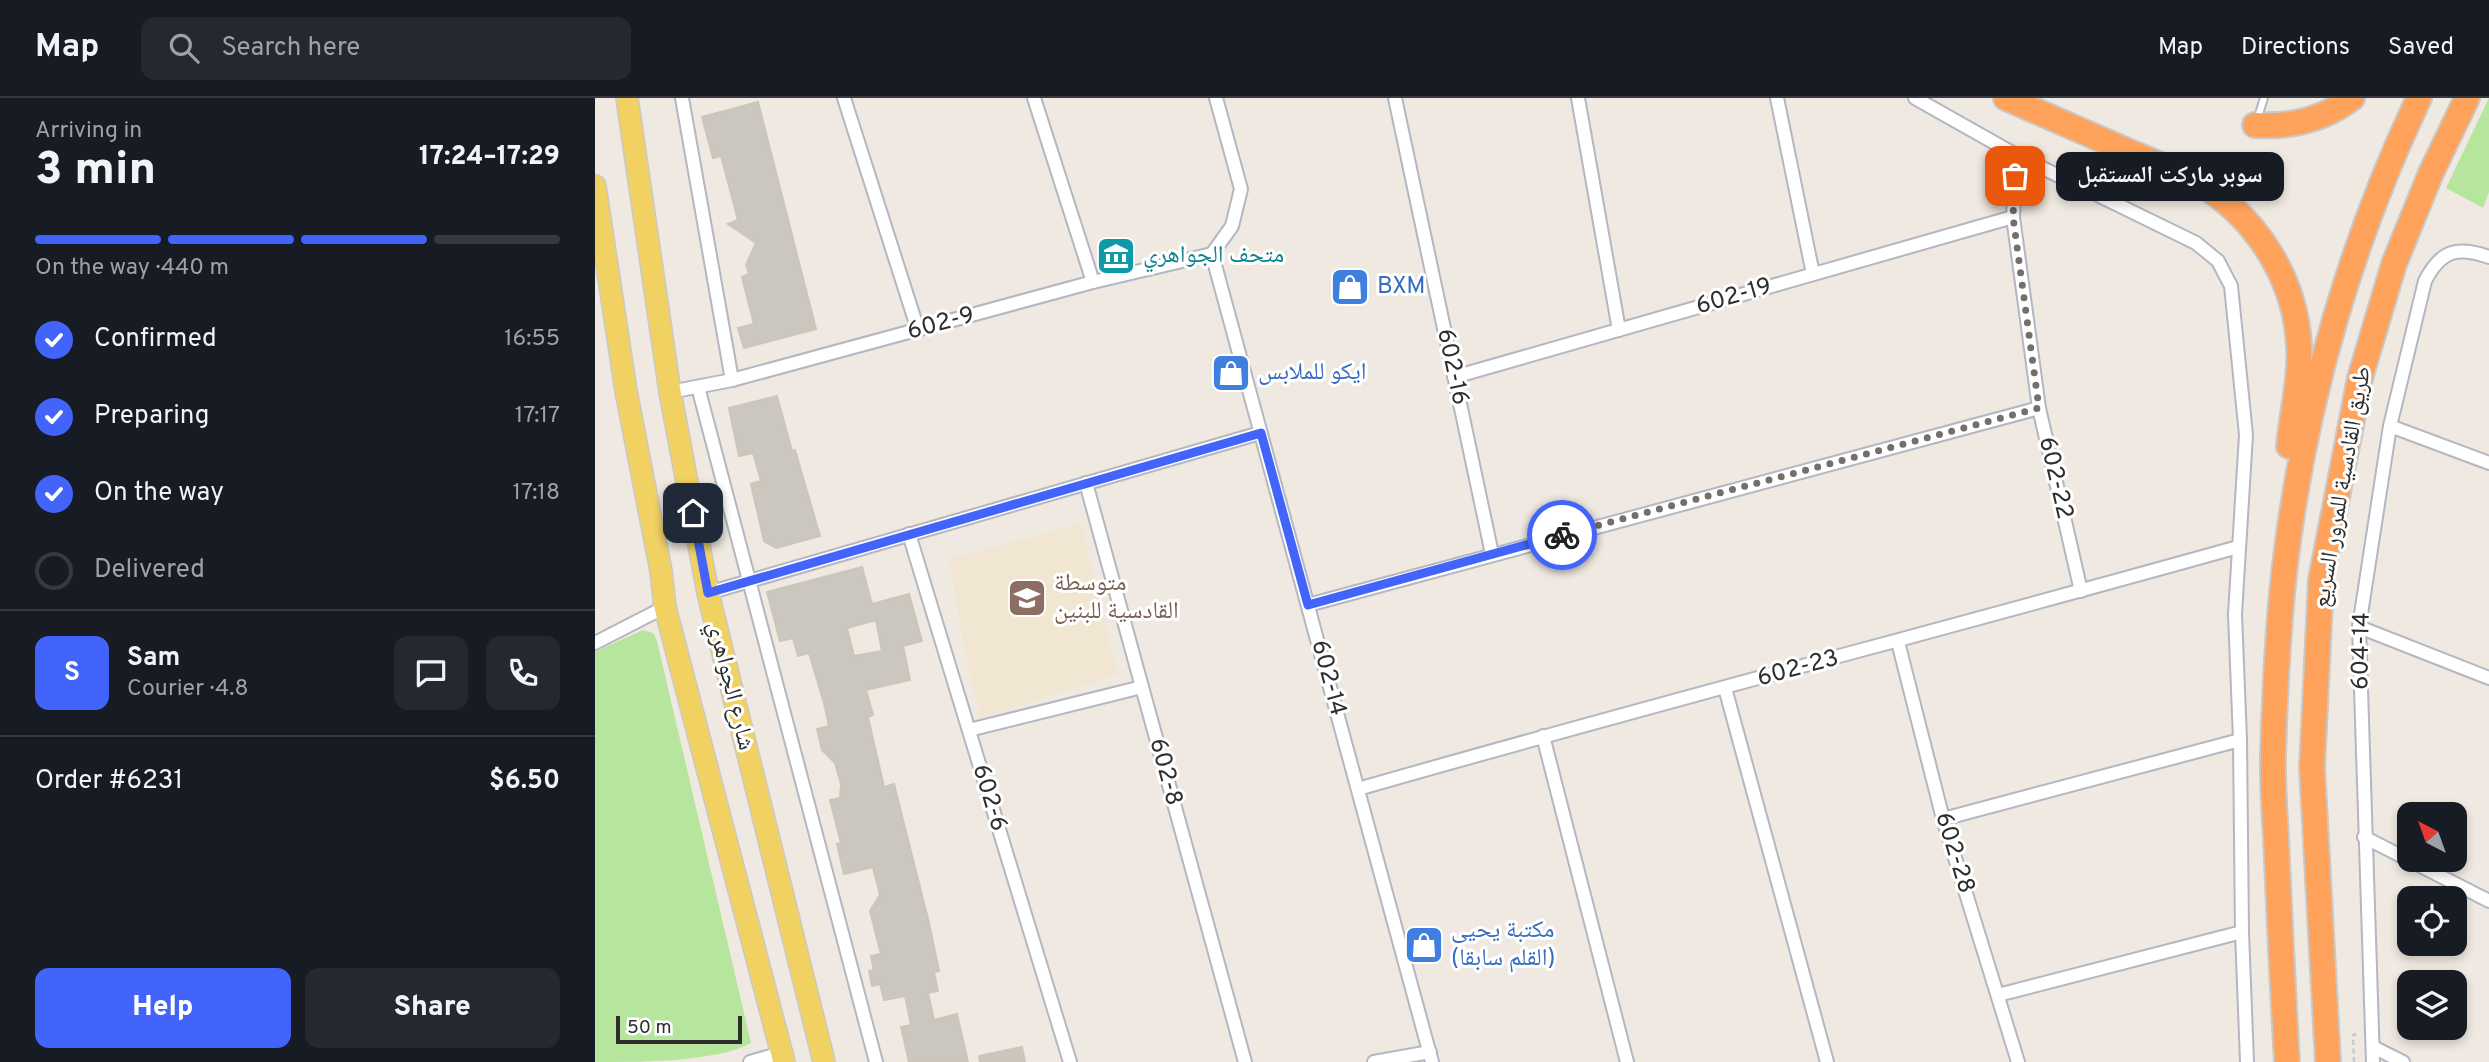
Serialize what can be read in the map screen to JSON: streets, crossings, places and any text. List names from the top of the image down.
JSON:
{
  "streets": {
    "highway": ["طريق القادسية للمرور السريع"],
    "main road": ["شارع الجواهري"],
    "street": [
      "602-19",
      "602-9",
      "602-16",
      "602-22",
      "604-14",
      "602-23",
      "602-14",
      "602-8",
      "602-6",
      "602-28"
    ]
  },
  "crossings": [
    ["602-19", "602-16"],
    ["602-19", "602-22"],
    ["602-9", "602-14"],
    ["602-9", "شارع الجواهري"],
    ["602-22", "602-23"],
    ["602-23", "602-14"],
    ["602-23", "602-28"]
  ],
  "places": {
    "other": ["سوبر ماركت المستقبل"],
    "museum": ["متحف الجواهري"],
    "shop": ["BXM", "ايكو للملابس", "مكتبة يحيى (القلم سابقا)"],
    "school or university": ["متوسطة القادسية للبنين"]
  },
  "scale_bar": "50 m",
  "north": "top left",
  "page": {
    "header": "Map",
    "search": "Search here",
    "nav": ["Map", "Directions", "Saved"],
    "heading": ["3 min", "Arriving in", "17:24–17:29"],
    "panel": [
      "Sam",
      "Courier · 4.8",
      "Order #6231",
      "$6.50"
    ],
    "bubble": "سوبر ماركت المستقبل",
    "bar": "On the way · 440 m",
    "list": [
      ["Confirmed", "16:55"],
      ["Preparing", "17:17"],
      ["On the way", "17:18"],
      "Delivered"
    ],
    "round": "S",
    "buttons": ["Help", "Share"],
    "scale": "50 m"
  }
}
